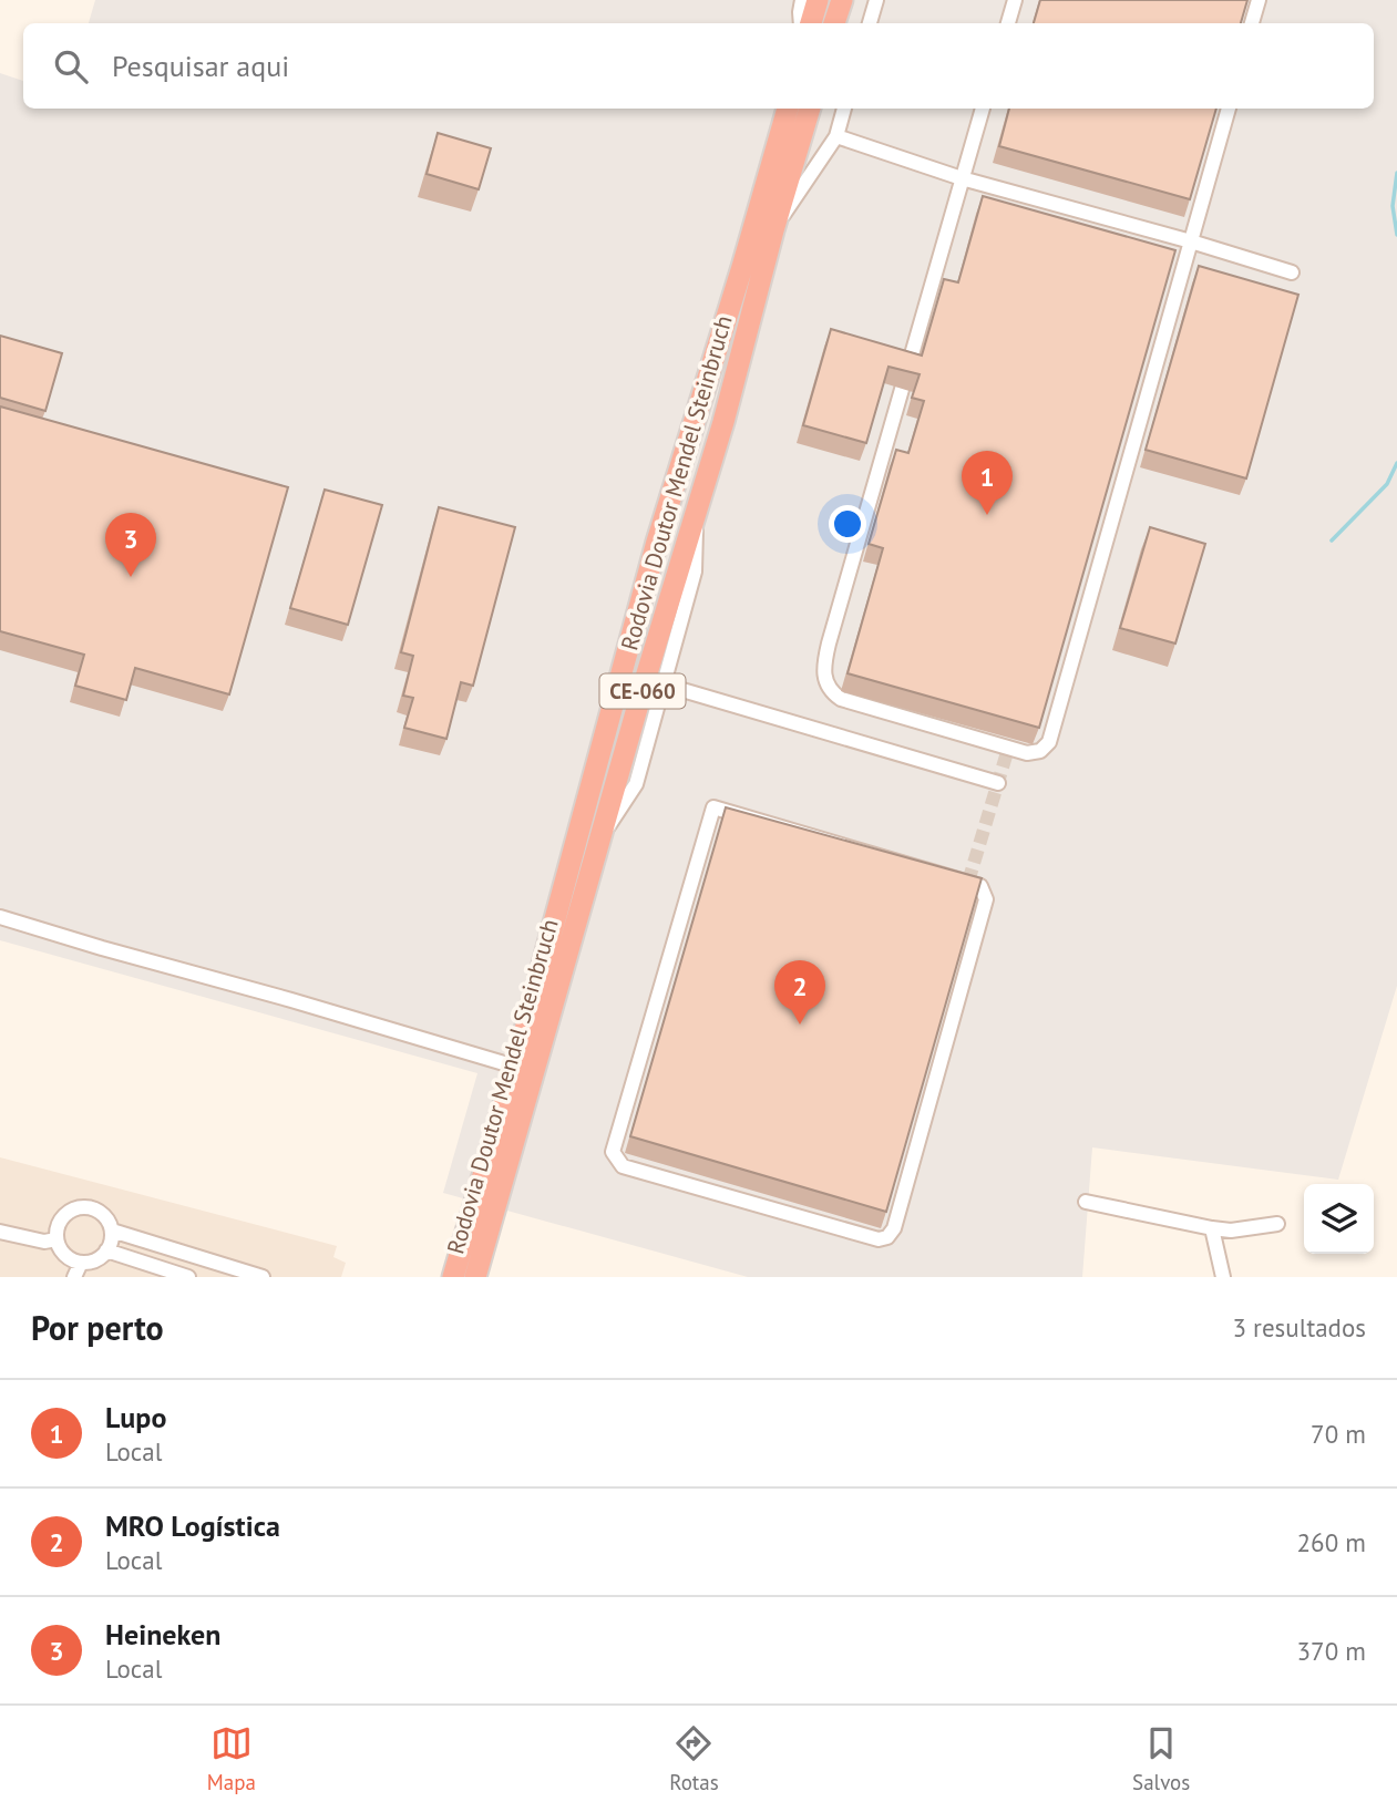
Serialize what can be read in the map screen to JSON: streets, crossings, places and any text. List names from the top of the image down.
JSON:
{
  "streets": {
    "highway": ["Rodovia Doutor Mendel Steinbruch", "CE-060"]
  },
  "page": {
    "search": "Pesquisar aqui",
    "pins": ["1", "3", "2"],
    "heading": ["Por perto", "3 resultados"],
    "list": [
      {
        "mark": "1",
        "name": "Lupo",
        "note": "Local",
        "value": "70 m"
      },
      {
        "mark": "2",
        "name": "MRO Logística",
        "note": "Local",
        "value": "260 m"
      },
      {
        "mark": "3",
        "name": "Heineken",
        "note": "Local",
        "value": "370 m"
      }
    ],
    "nav": ["Mapa", "Rotas", "Salvos"]
  }
}
